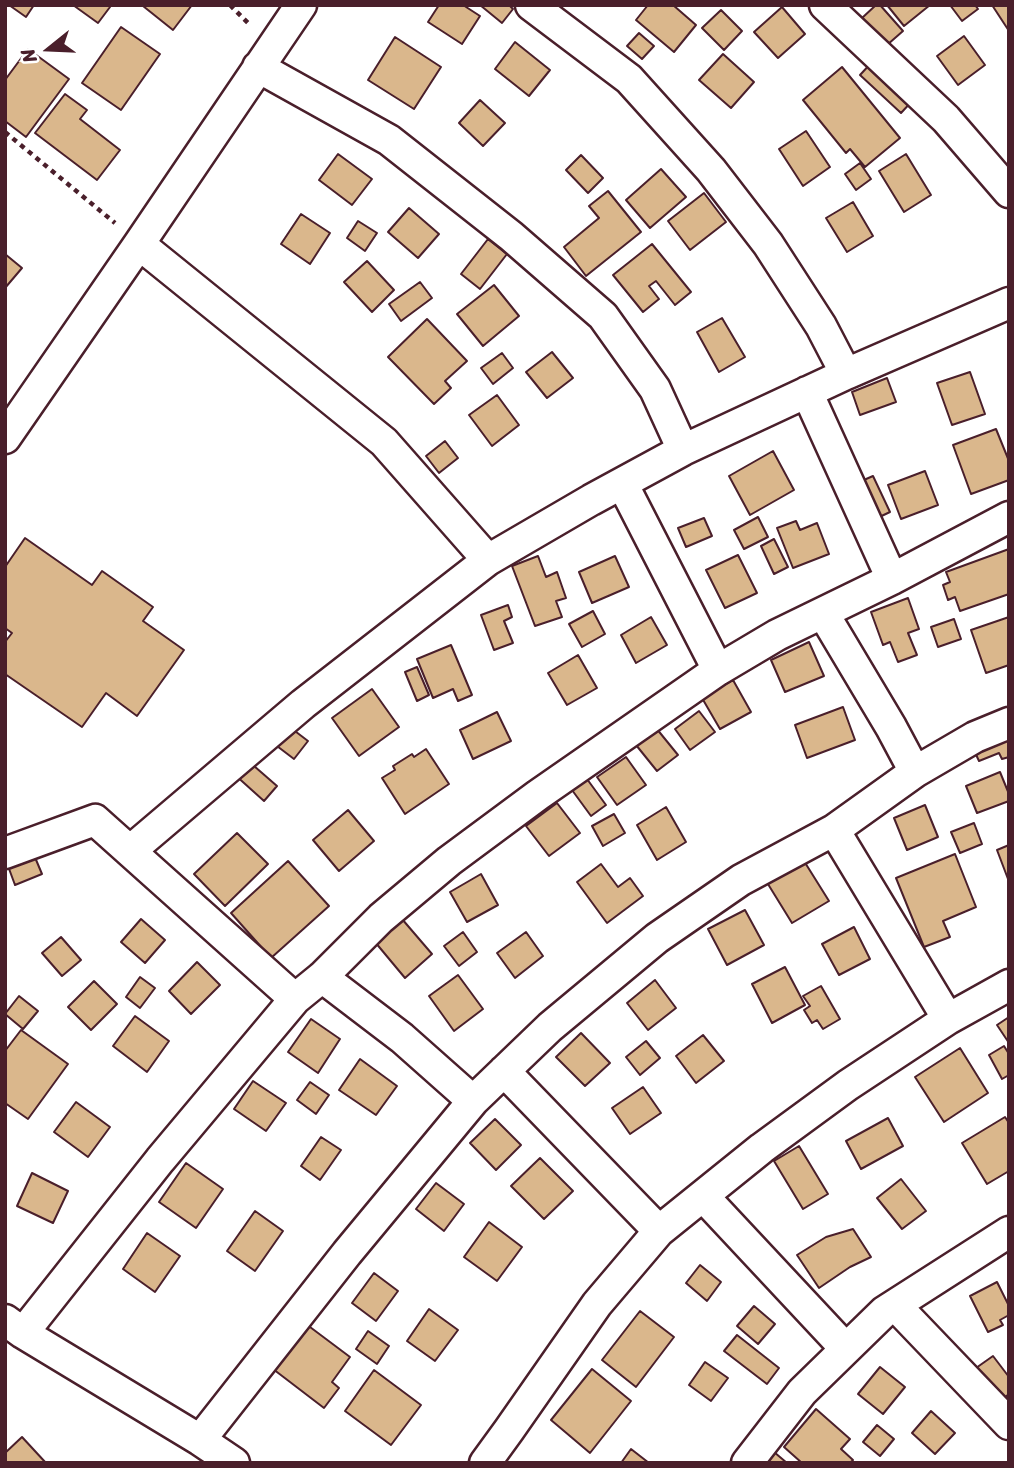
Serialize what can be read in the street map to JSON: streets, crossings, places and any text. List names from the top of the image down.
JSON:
{
  "north": "left"
}
